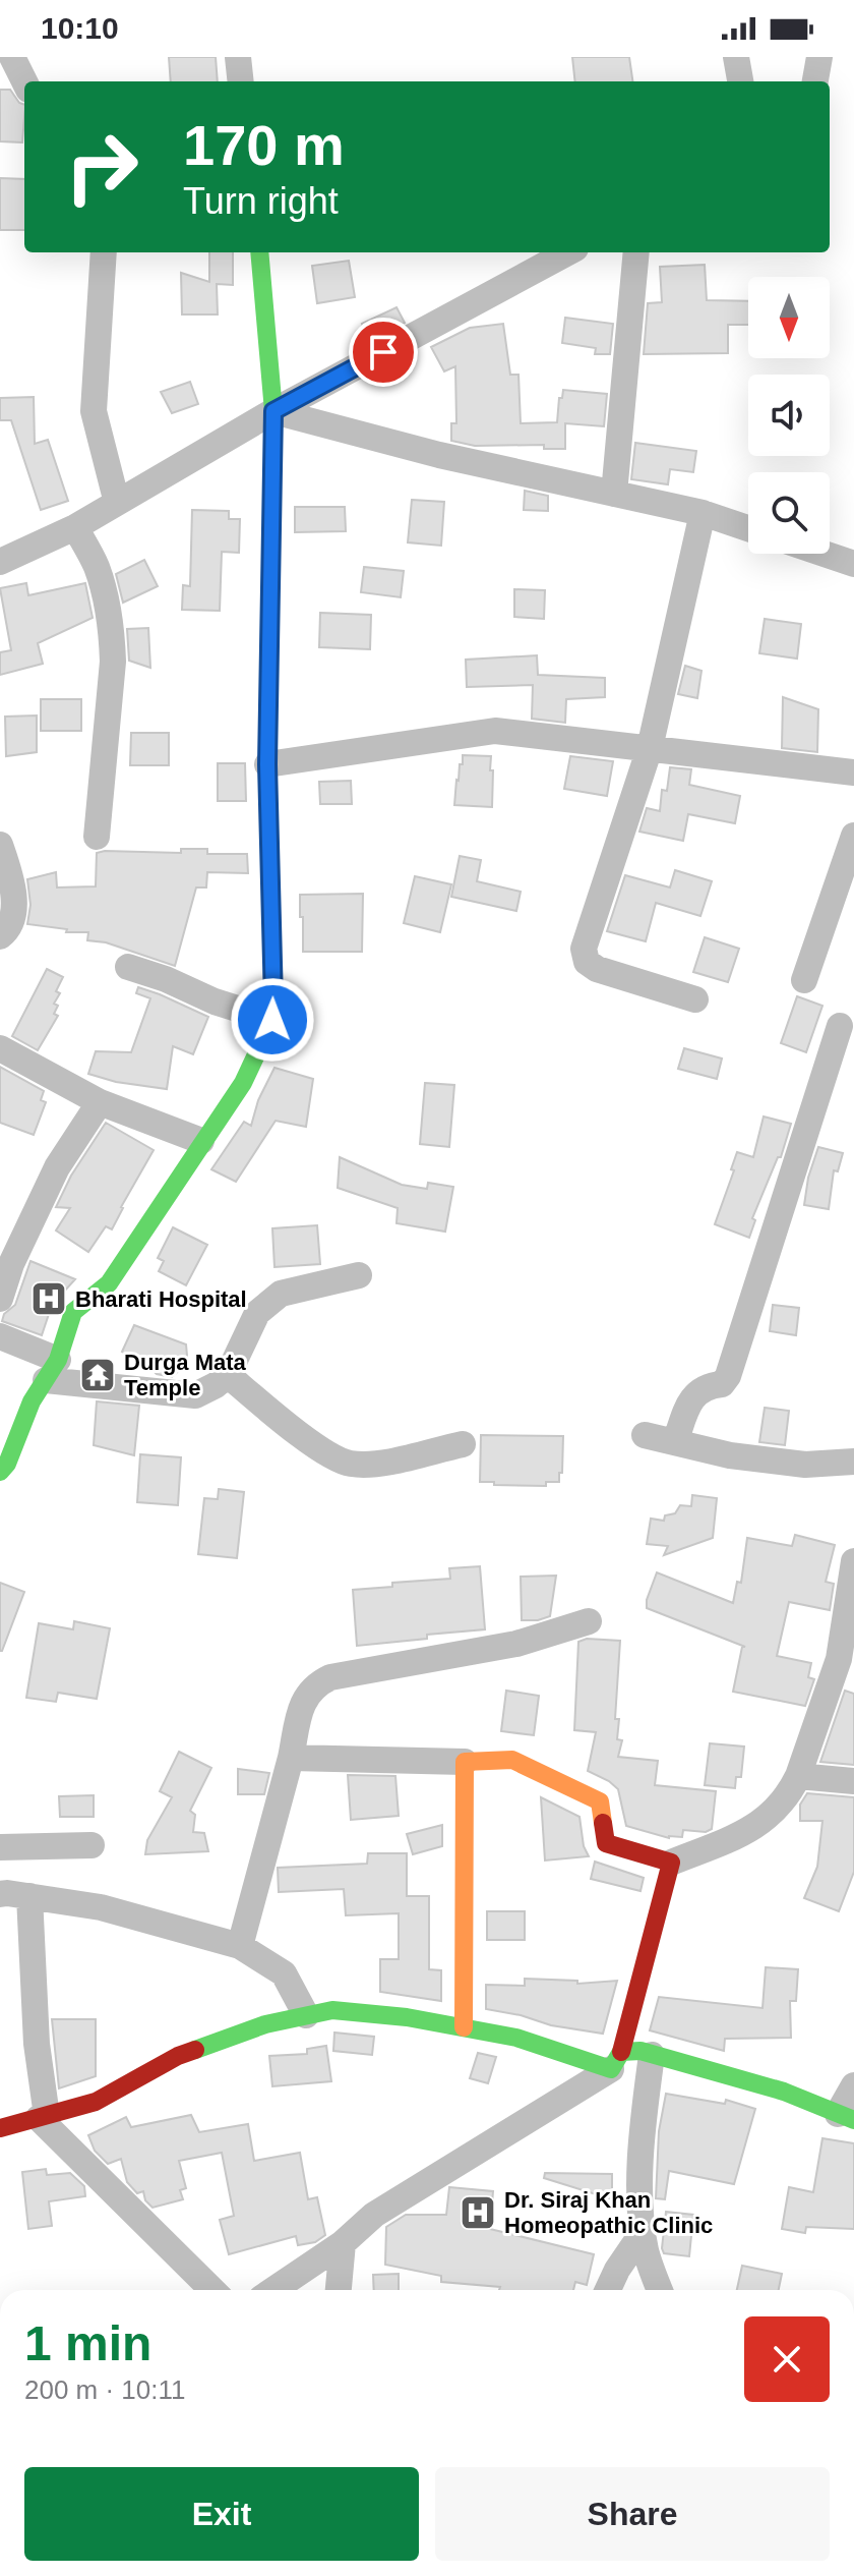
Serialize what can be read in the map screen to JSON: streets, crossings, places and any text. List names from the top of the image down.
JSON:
{
  "places": {
    "hospital": ["Bharati Hospital", "Dr. Siraj Khan Homeopathic Clinic"],
    "temple": ["Durga Mata Temple"]
  },
  "north": "bottom",
  "page": {
    "status": "10:10",
    "turn": ["170 m", "Turn right"],
    "heading": ["1 min", "200 m · 10:11"],
    "buttons": ["Exit", "Share"]
  }
}
